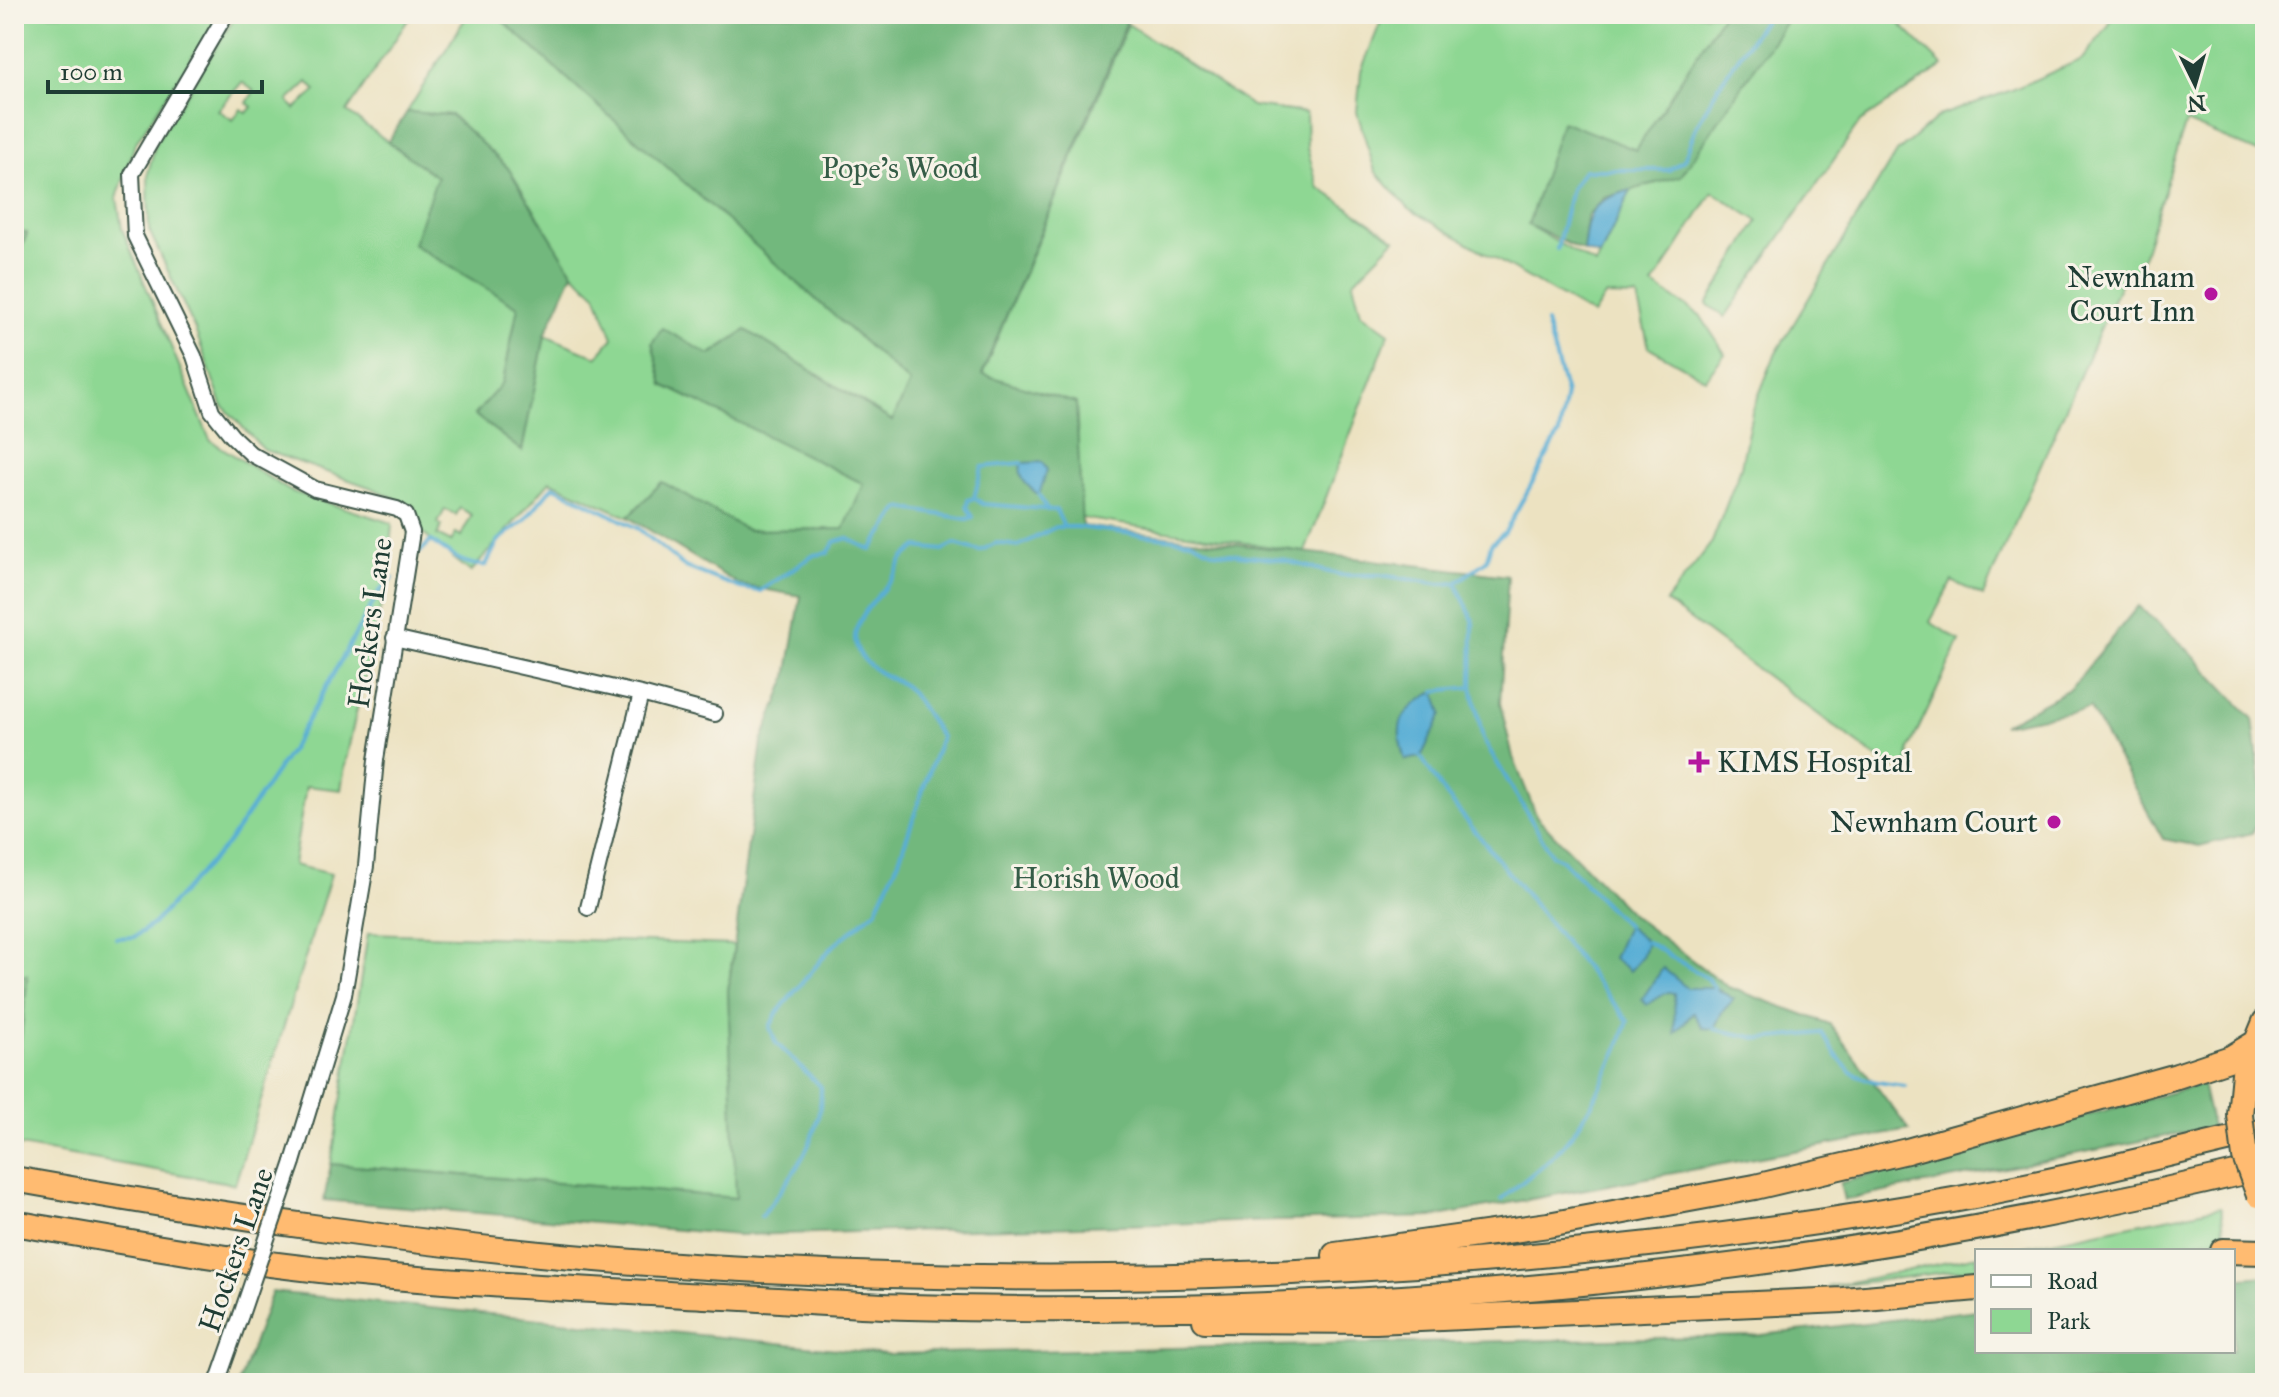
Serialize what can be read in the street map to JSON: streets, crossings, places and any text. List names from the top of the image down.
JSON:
{
  "streets": {
    "street": ["Hockers Lane"]
  },
  "parks": ["Pope's Wood", "Horish Wood"],
  "places": {
    "other": ["Newnham Court Inn", "Newnham Court"],
    "health": ["KIMS Hospital"]
  },
  "legend": ["Road", "Park"],
  "scale_bar": "100 m",
  "north": "bottom"
}
